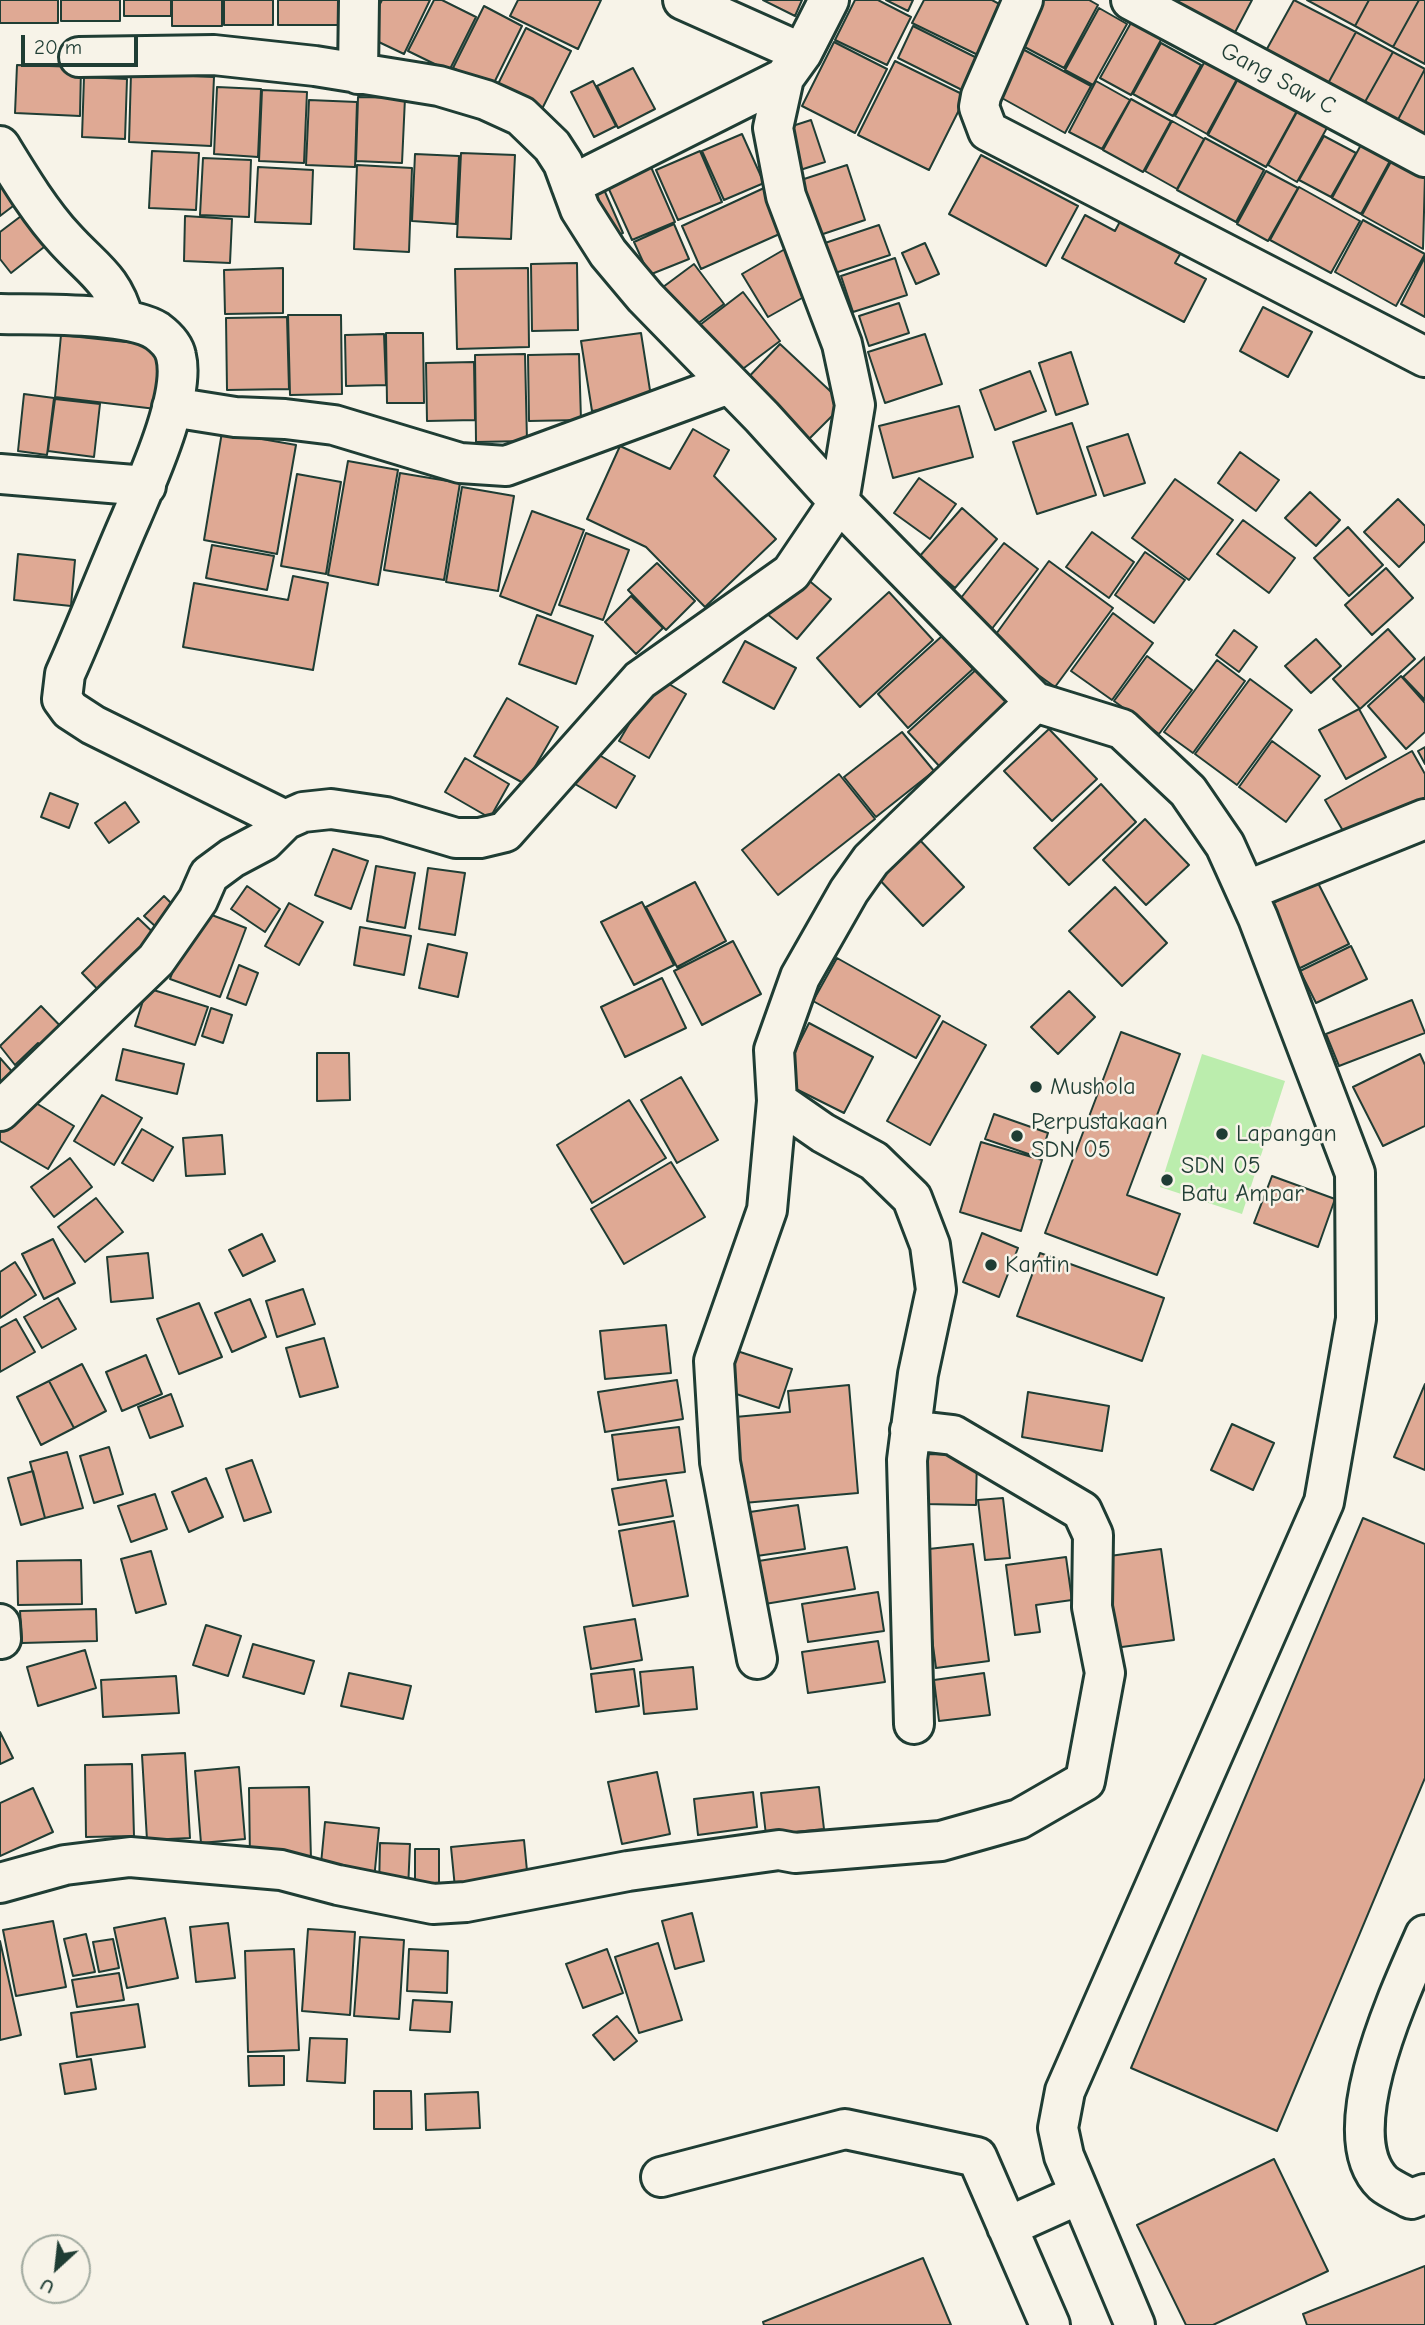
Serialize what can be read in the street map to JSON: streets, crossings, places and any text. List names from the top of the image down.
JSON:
{
  "streets": {
    "street": ["Gang Saw C"]
  },
  "places": [
    "Mushola",
    "Lapangan",
    "Perpustakaan SDN 05",
    "SDN 05 Batu Ampar",
    "Kantin"
  ],
  "scale_bar": "20 m",
  "north": "bottom left"
}
